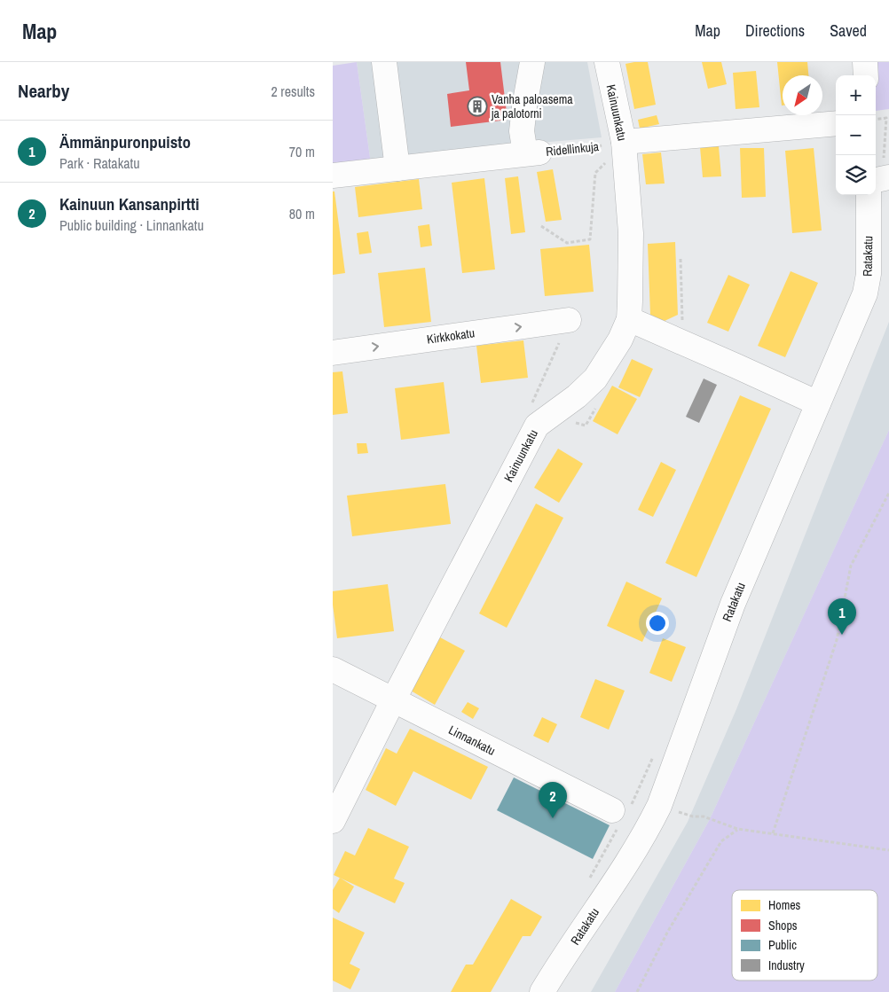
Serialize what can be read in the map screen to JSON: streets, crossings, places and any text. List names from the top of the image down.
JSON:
{
  "streets": {
    "street": [
      "Kainuunkatu",
      "Ratakatu",
      "Kirkkokatu",
      "Linnankatu"
    ],
    "path": ["Ridellinkuja"]
  },
  "crossings": [
    ["Kainuunkatu", "Ridellinkuja"],
    ["Kainuunkatu", "Linnankatu"]
  ],
  "places": {
    "building": ["Vanha paloasema ja palotorni"]
  },
  "legend": [
    "Homes",
    "Shops",
    "Public",
    "Industry"
  ],
  "north": "bottom left",
  "page": {
    "header": "Map",
    "nav": ["Map", "Directions", "Saved"],
    "heading": ["Nearby", "2 results"],
    "map_buttons": ["+", "−"],
    "list": [
      {
        "mark": "1",
        "name": "Ämmänpuronpuisto",
        "note": "Park · Ratakatu",
        "value": "70 m"
      },
      {
        "mark": "2",
        "name": "Kainuun Kansanpirtti",
        "note": "Public building · Linnankatu",
        "value": "80 m"
      }
    ],
    "pins": ["1", "2"]
  }
}
